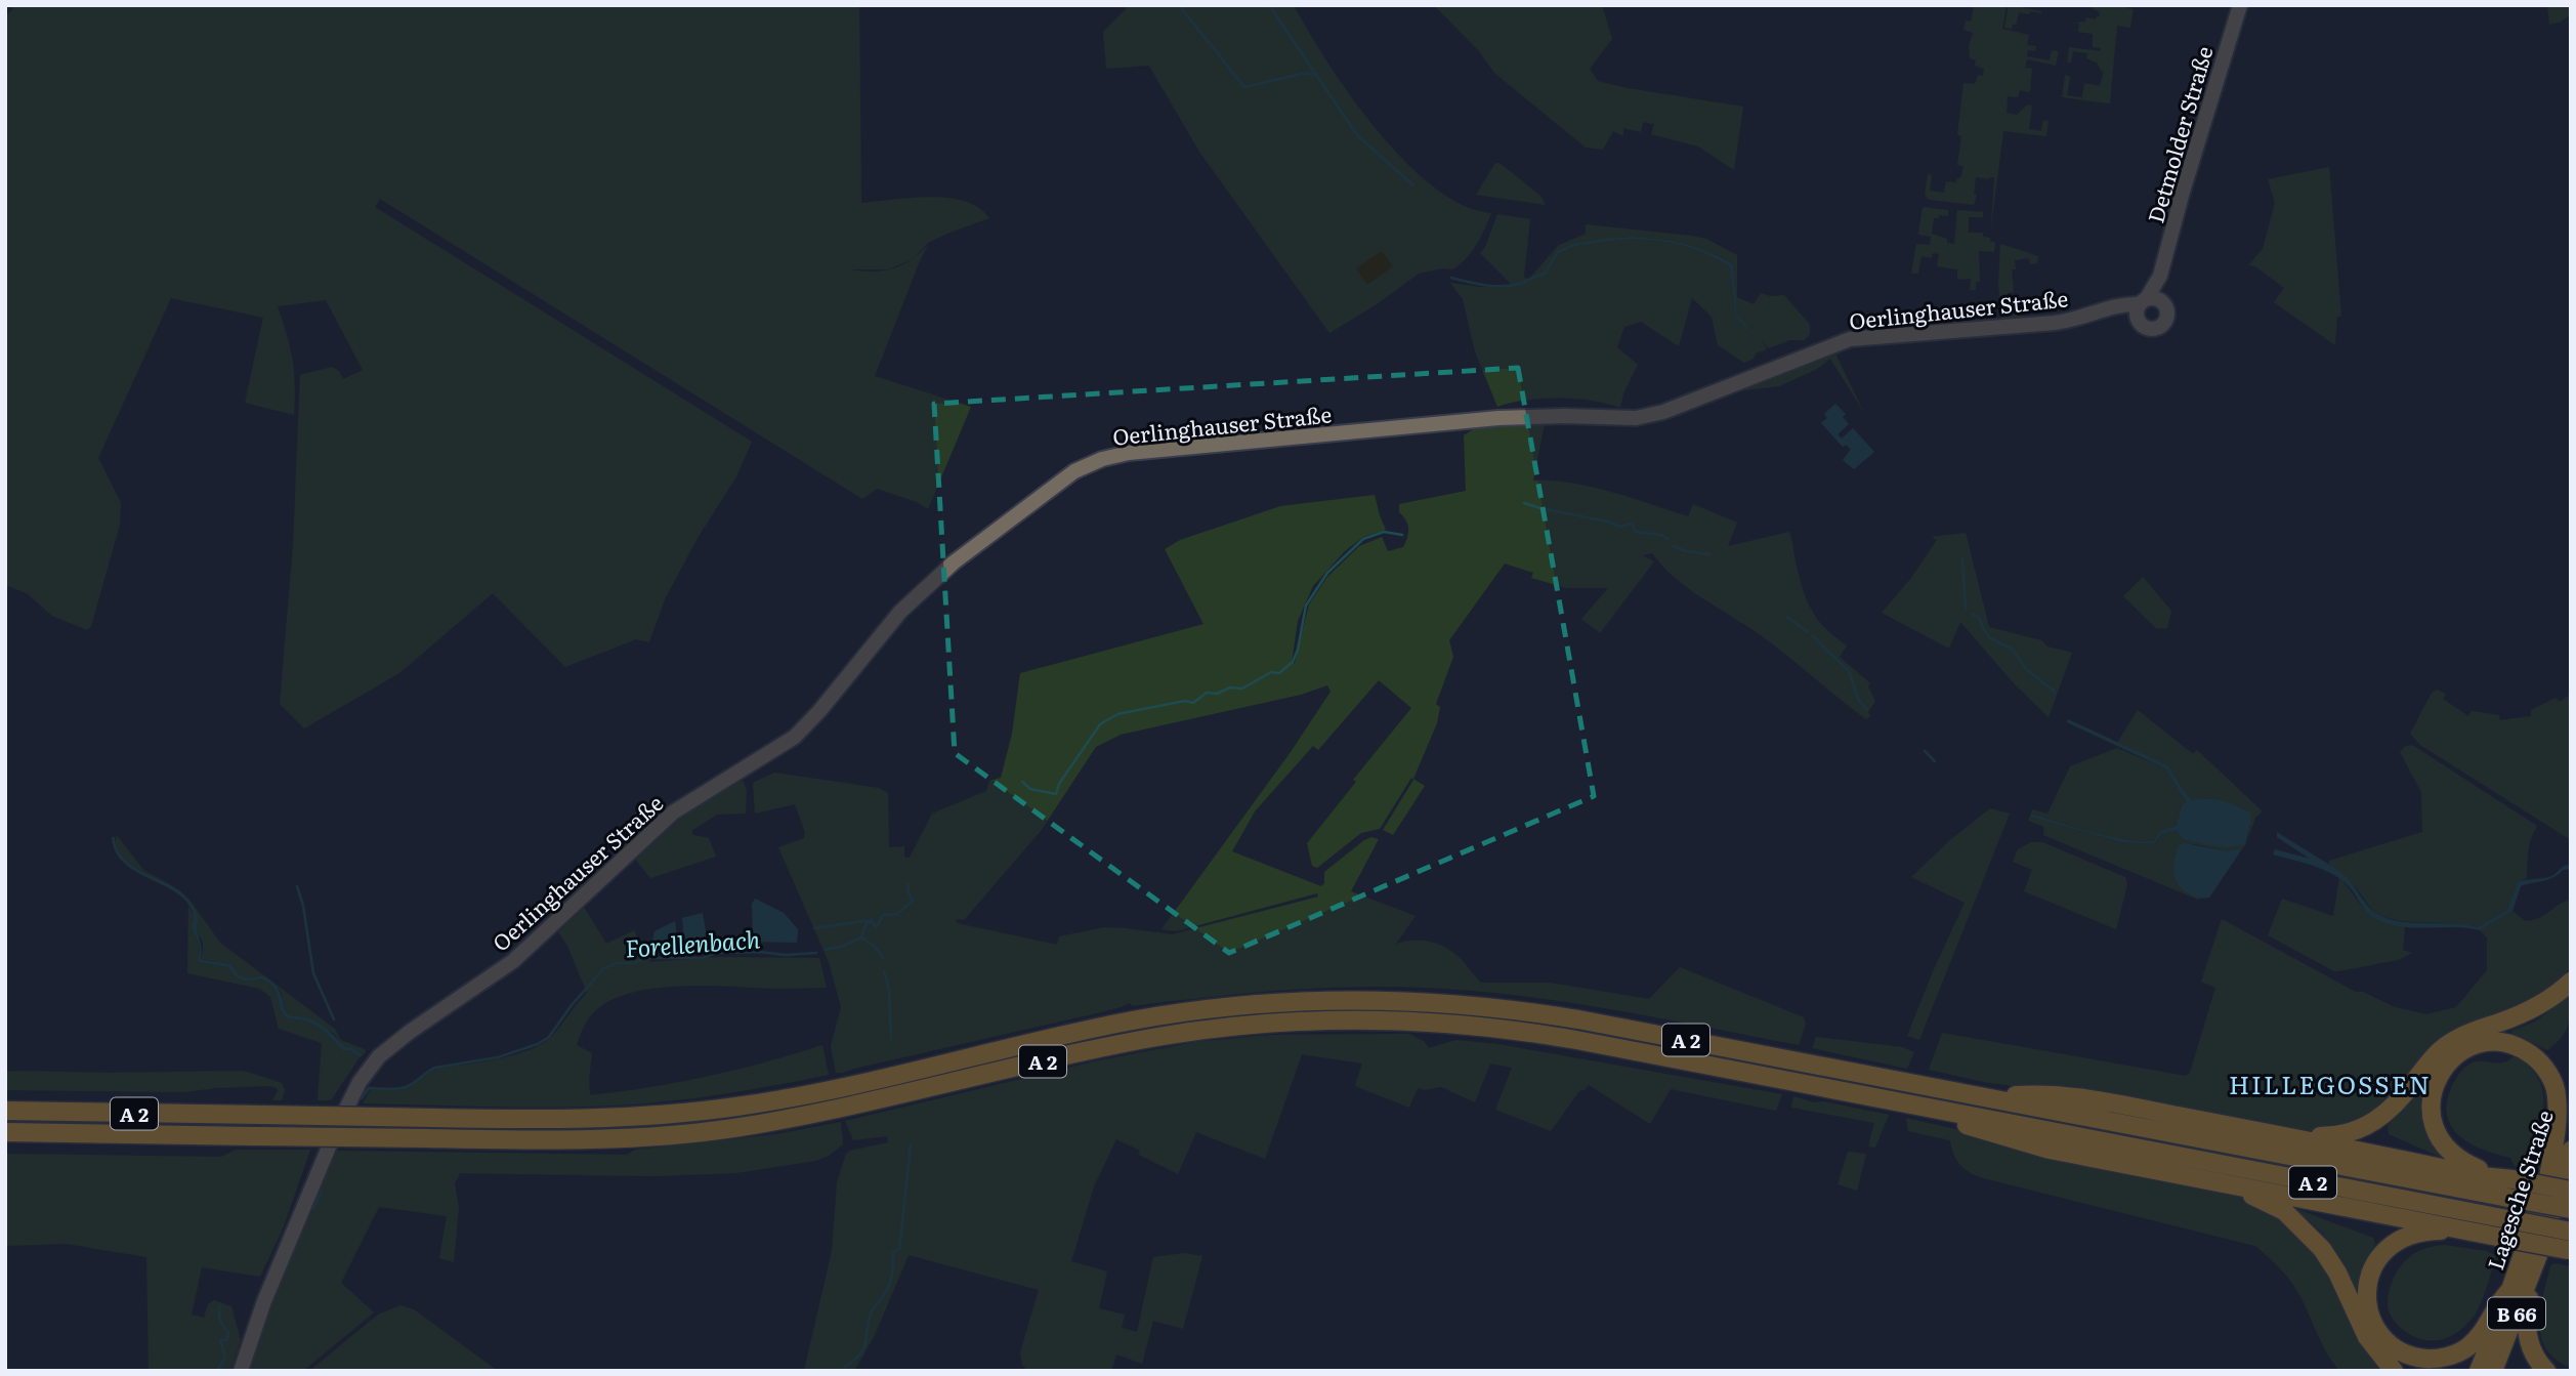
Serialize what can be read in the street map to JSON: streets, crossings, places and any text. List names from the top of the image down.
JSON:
{
  "streets": {
    "highway": ["A 2", "Lagesche Straße", "B 66"],
    "main road": ["Detmolder Straße", "Oerlinghauser Straße"]
  },
  "crossings": [
    ["Detmolder Straße", "Oerlinghauser Straße"]
  ],
  "districts": ["HILLEGOSSEN"],
  "water": ["Forellenbach"]
}
